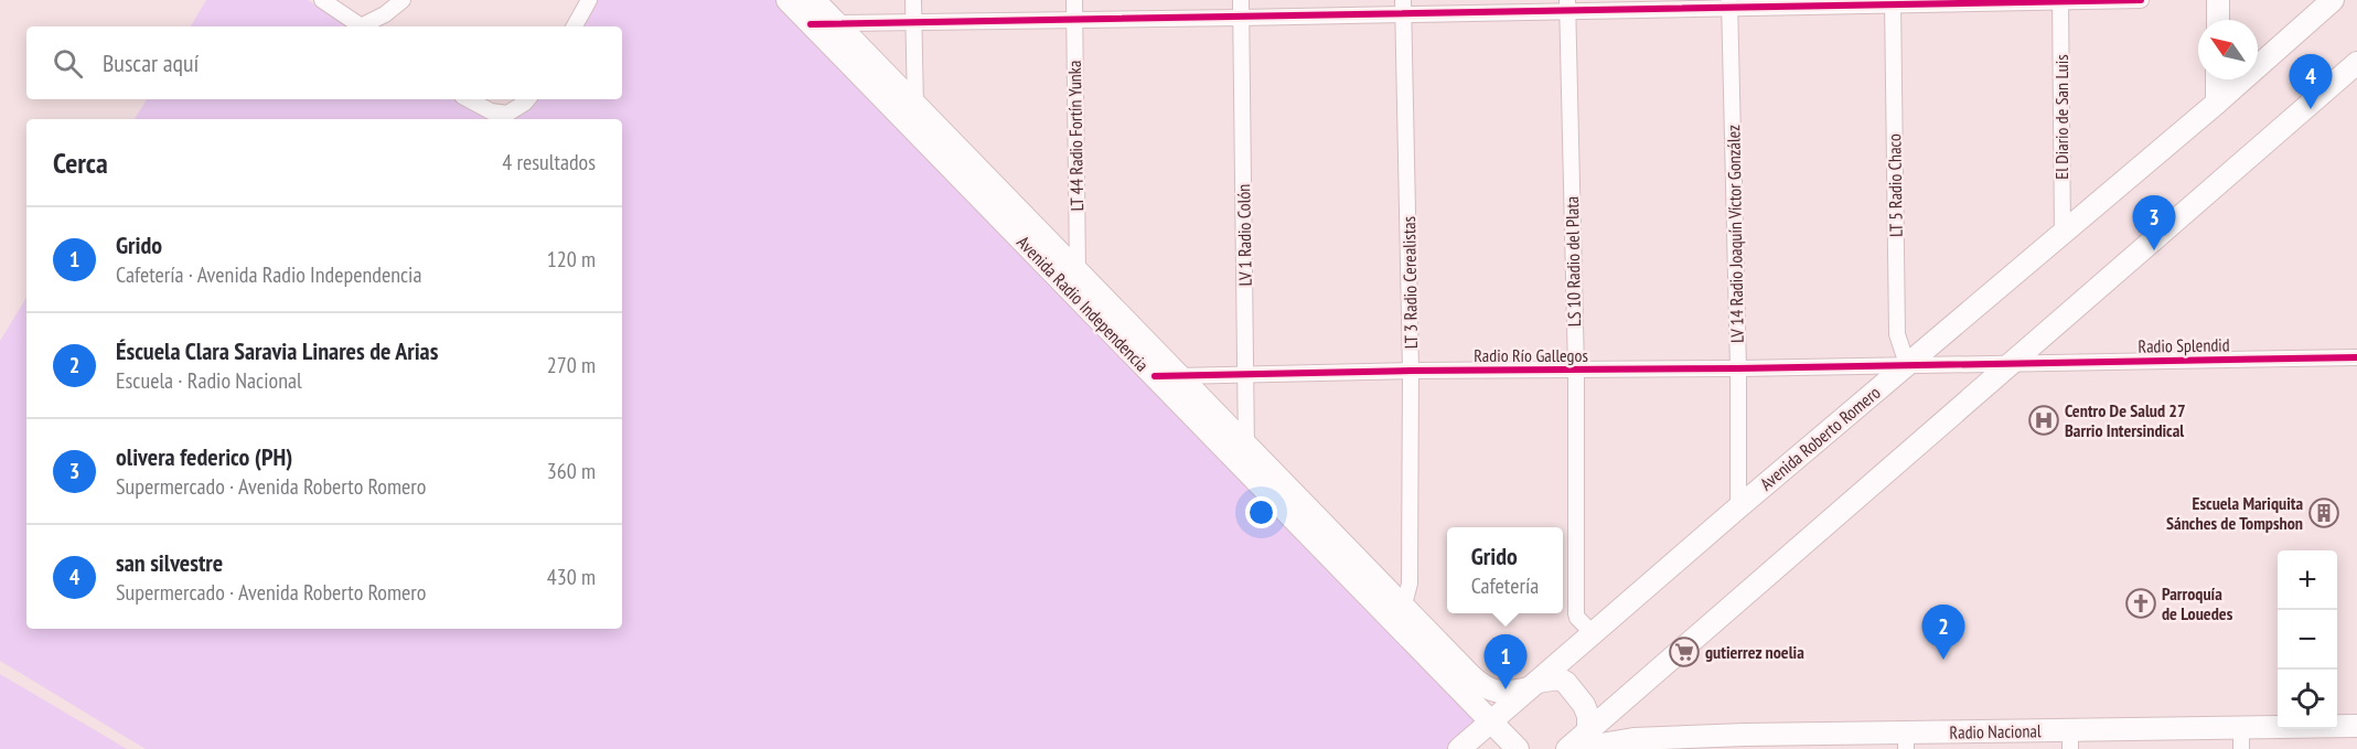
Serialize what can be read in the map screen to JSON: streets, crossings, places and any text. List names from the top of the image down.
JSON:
{
  "streets": {
    "main road": ["Avenida Radio Independencia", "Avenida Roberto Romero", "Radio Nacional"],
    "street": [
      "El Diario de San Luis",
      "LT 44 Radio Fortín Yunka",
      "LT 5 Radio Chaco",
      "LV 14 Radio Joaquín Víctor González",
      "LV 1 Radio Colón",
      "LS 10 Radio del Plata",
      "LT 3 Radio Cerealistas",
      "Radio Splendid",
      "Radio Río Gallegos"
    ]
  },
  "crossings": [
    ["El Diario de San Luis", "Avenida Roberto Romero"],
    ["LT 44 Radio Fortín Yunka", "Avenida Radio Independencia"],
    ["LT 5 Radio Chaco", "Radio Splendid"],
    ["LT 5 Radio Chaco", "Radio Río Gallegos"],
    ["LT 5 Radio Chaco", "Avenida Roberto Romero"],
    ["LV 14 Radio Joaquín Víctor González", "Radio Río Gallegos"],
    ["LV 14 Radio Joaquín Víctor González", "Avenida Roberto Romero"],
    ["LV 1 Radio Colón", "Avenida Radio Independencia"],
    ["LV 1 Radio Colón", "Radio Río Gallegos"],
    ["LS 10 Radio del Plata", "Radio Río Gallegos"],
    ["LS 10 Radio del Plata", "Avenida Roberto Romero"],
    ["LT 3 Radio Cerealistas", "Avenida Radio Independencia"],
    ["LT 3 Radio Cerealistas", "Radio Río Gallegos"],
    ["Avenida Radio Independencia", "Radio Río Gallegos"],
    ["Avenida Radio Independencia", "Avenida Roberto Romero"],
    ["Avenida Radio Independencia", "Radio Nacional"],
    ["Radio Splendid", "Radio Río Gallegos"],
    ["Radio Splendid", "Avenida Roberto Romero"],
    ["Radio Río Gallegos", "Avenida Roberto Romero"]
  ],
  "places": {
    "hospital": ["Centro De Salud 27 Barrio Intersindical"],
    "building": ["Escuela Mariquita Sánches de Tompshon"],
    "church": ["Parroquía de Louedes"],
    "supermarket": ["gutierrez noelia"]
  },
  "north": "top left",
  "page": {
    "search": "Buscar aquí",
    "pins": [
      "4",
      "3",
      "2",
      "1"
    ],
    "heading": ["Cerca", "4 resultados"],
    "list": [
      {
        "mark": "1",
        "name": "Grido",
        "note": "Cafetería · Avenida Radio Independencia",
        "value": "120 m"
      },
      {
        "mark": "2",
        "name": "Éscuela Clara Saravia Linares de Arias",
        "note": "Escuela · Radio Nacional",
        "value": "270 m"
      },
      {
        "mark": "3",
        "name": "olivera federico (PH)",
        "note": "Supermercado · Avenida Roberto Romero",
        "value": "360 m"
      },
      {
        "mark": "4",
        "name": "san silvestre",
        "note": "Supermercado · Avenida Roberto Romero",
        "value": "430 m"
      }
    ],
    "popup": ["Grido", "Cafetería"],
    "map_buttons": ["+", "−"]
  }
}
